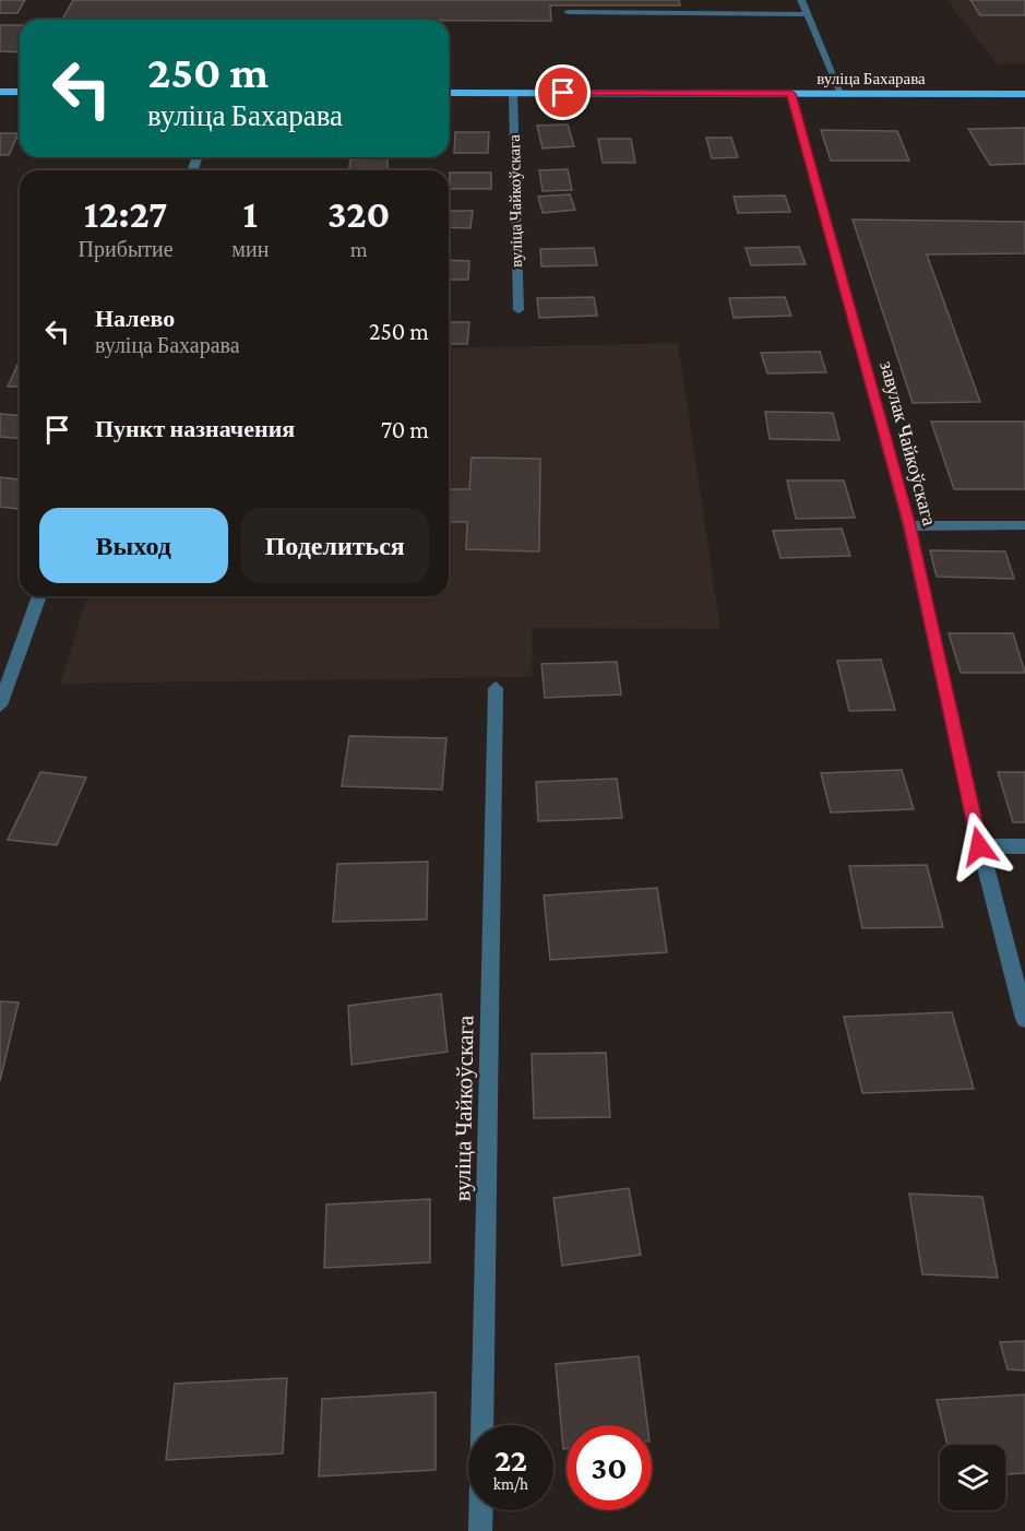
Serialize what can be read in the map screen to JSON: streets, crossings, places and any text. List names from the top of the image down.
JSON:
{
  "streets": {
    "main road": ["вуліца Бахарава"],
    "street": ["вуліца Чайкоўскага", "завулак Чайкоўскага"]
  },
  "crossings": [
    ["вуліца Бахарава", "вуліца Чайкоўскага"],
    ["вуліца Бахарава", "завулак Чайкоўскага"]
  ],
  "page": {
    "turn": ["250 m", "вуліца Бахарава"],
    "eta": [
      "12:27",
      "Прибытие",
      "1",
      "мин",
      "320",
      "m"
    ],
    "list": [
      {
        "name": "Налево",
        "note": "вуліца Бахарава",
        "value": "250 m"
      },
      {
        "name": "Пункт назначения",
        "value": "70 m"
      }
    ],
    "buttons": ["Выход", "Поделиться"],
    "speed": "22 km/h",
    "limit": "30"
  }
}
